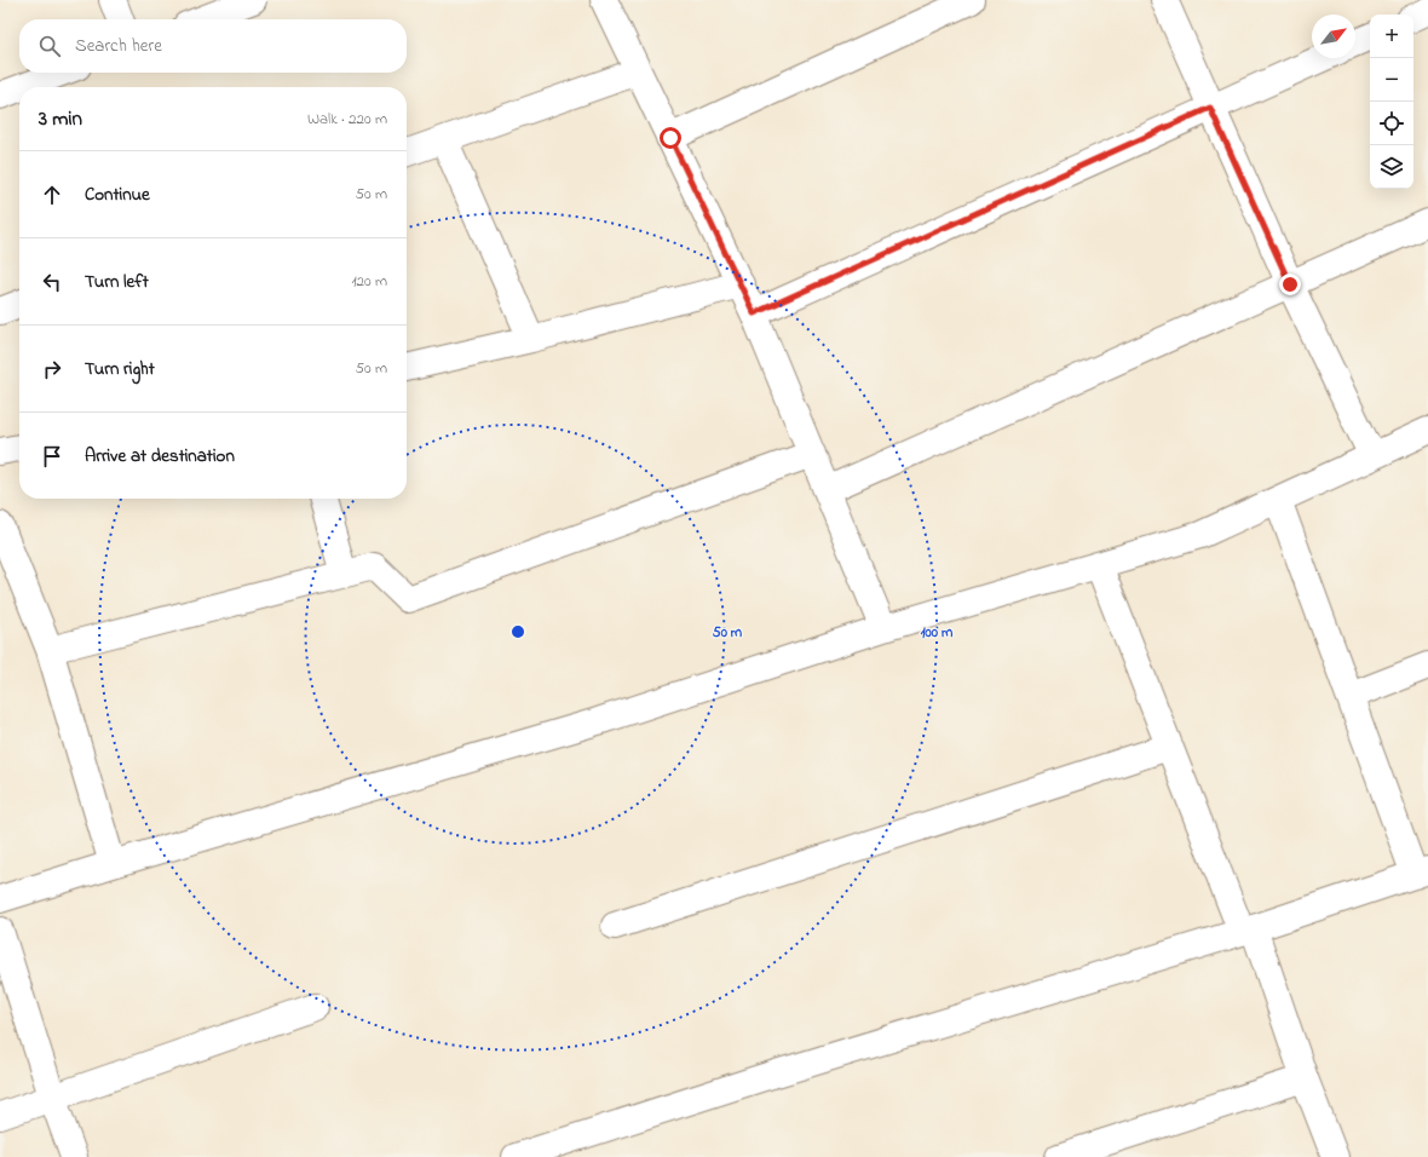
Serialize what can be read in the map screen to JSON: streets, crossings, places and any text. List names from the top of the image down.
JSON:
{
  "north": "top right",
  "page": {
    "map_buttons": ["+", "−"],
    "search": "Search here",
    "heading": ["3 min", "Walk · 220 m"],
    "list": [
      ["Continue", "50 m"],
      ["Turn left", "120 m"],
      ["Turn right", "50 m"],
      "Arrive at destination"
    ]
  },
  "rings": ["50 m", "100 m"]
}
